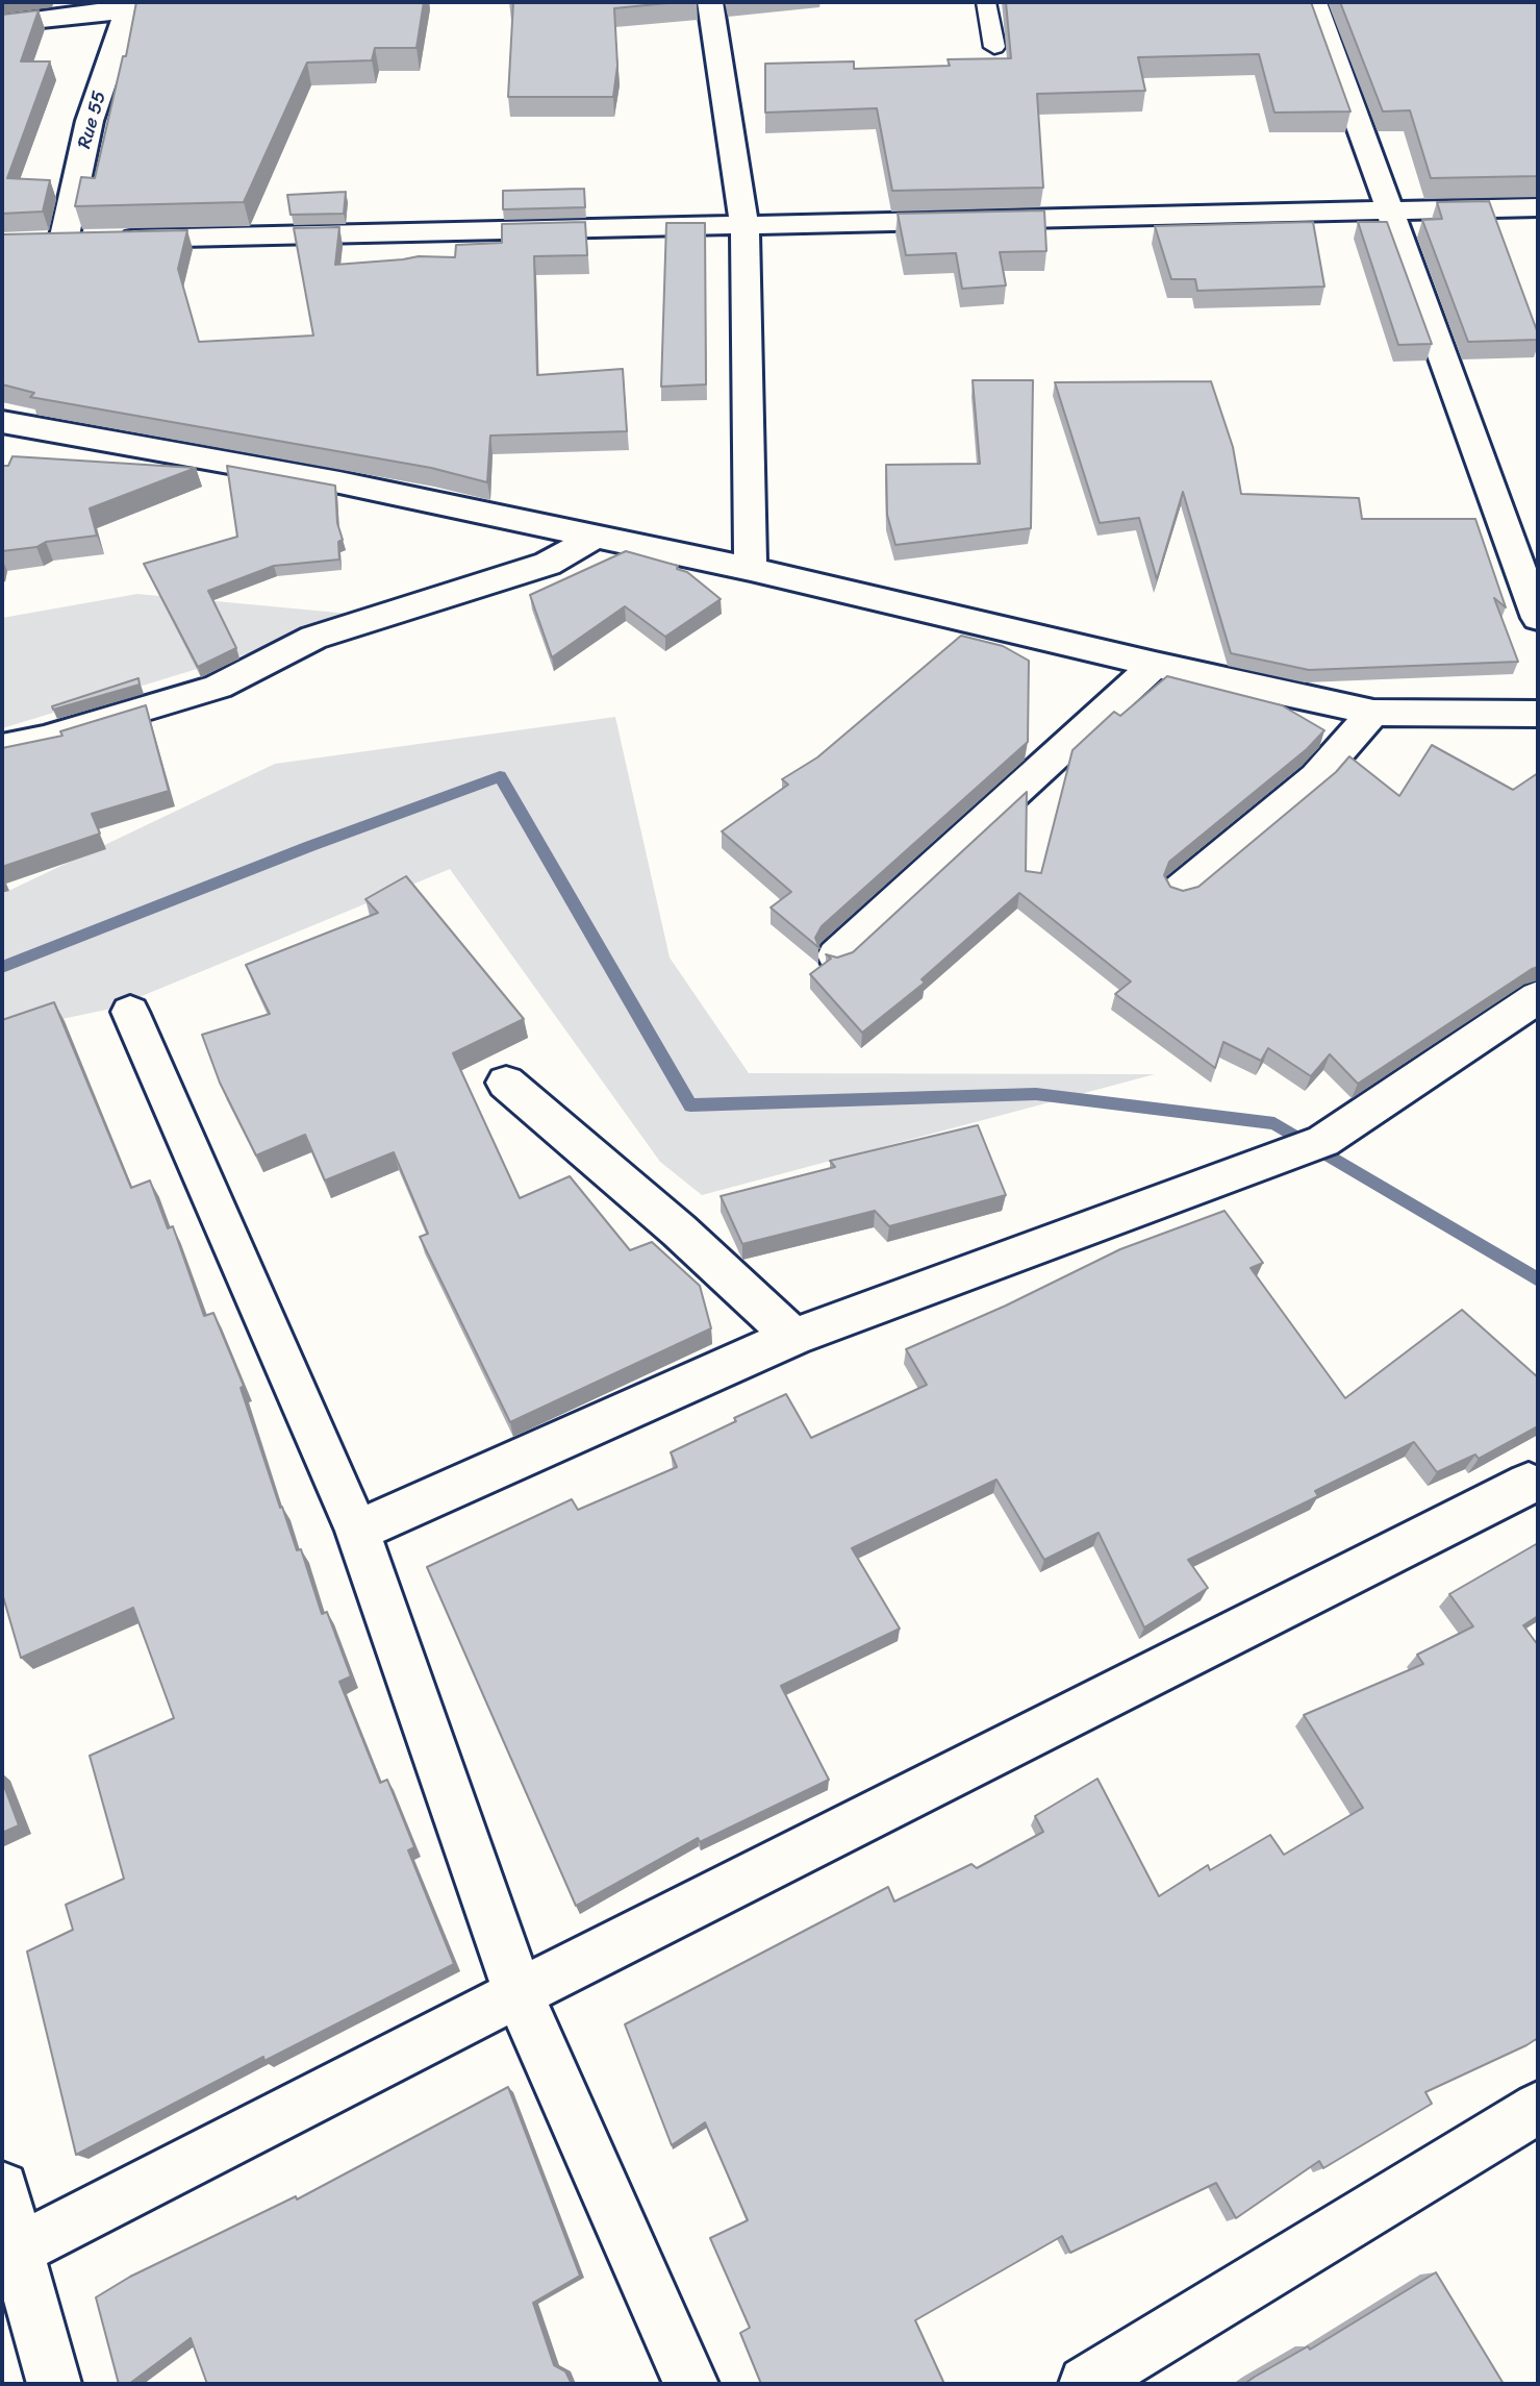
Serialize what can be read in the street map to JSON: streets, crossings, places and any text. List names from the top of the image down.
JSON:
{
  "streets": {
    "street": ["Rue 55"]
  }
}
